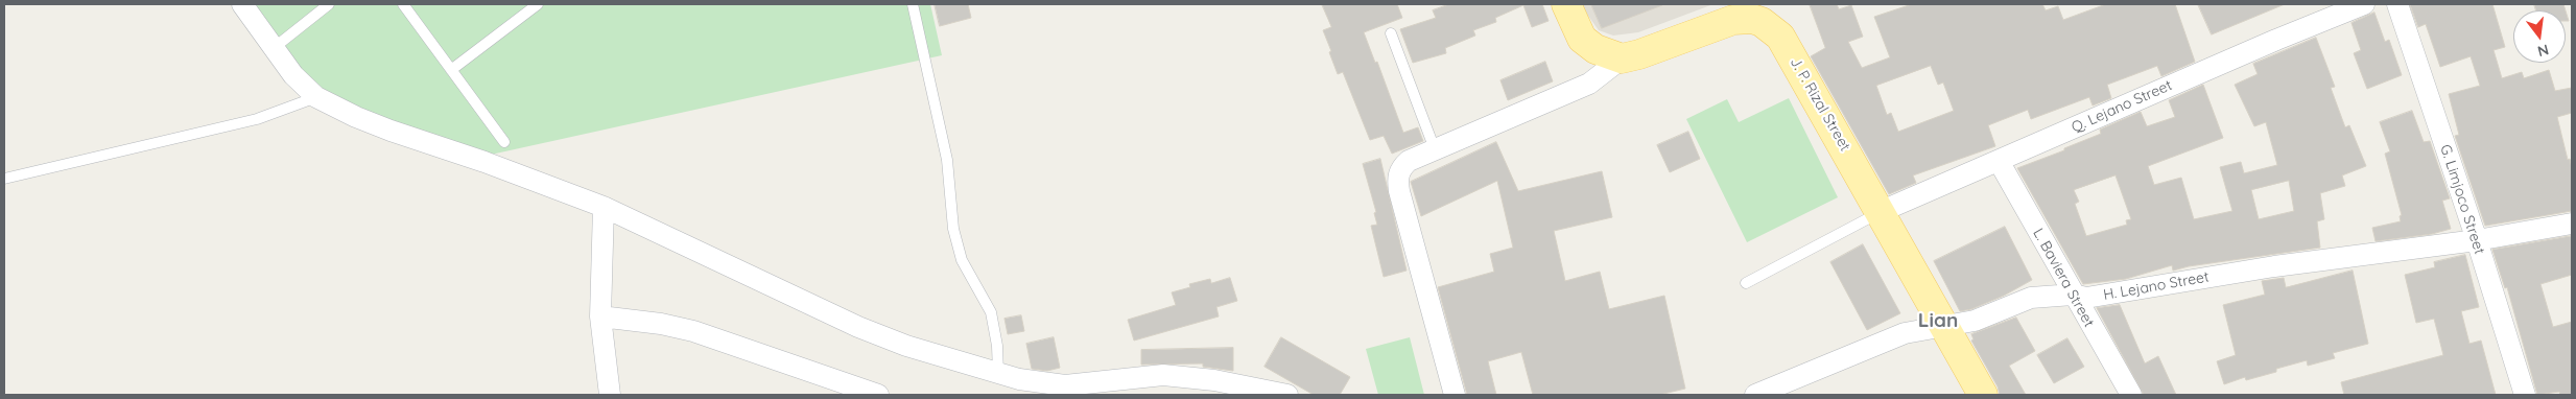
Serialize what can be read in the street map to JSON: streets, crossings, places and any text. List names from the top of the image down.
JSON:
{
  "streets": {
    "main road": ["J. P. Rizal Street"],
    "street": [
      "Q. Lejano Street",
      "G. Limjoco Street",
      "L. Baviera Street",
      "H. Lejano Street"
    ]
  },
  "crossings": [
    ["J. P. Rizal Street", "Q. Lejano Street"],
    ["J. P. Rizal Street", "H. Lejano Street"],
    ["Q. Lejano Street", "L. Baviera Street"],
    ["G. Limjoco Street", "H. Lejano Street"],
    ["L. Baviera Street", "H. Lejano Street"]
  ],
  "districts": ["Lian"],
  "north": "bottom"
}
